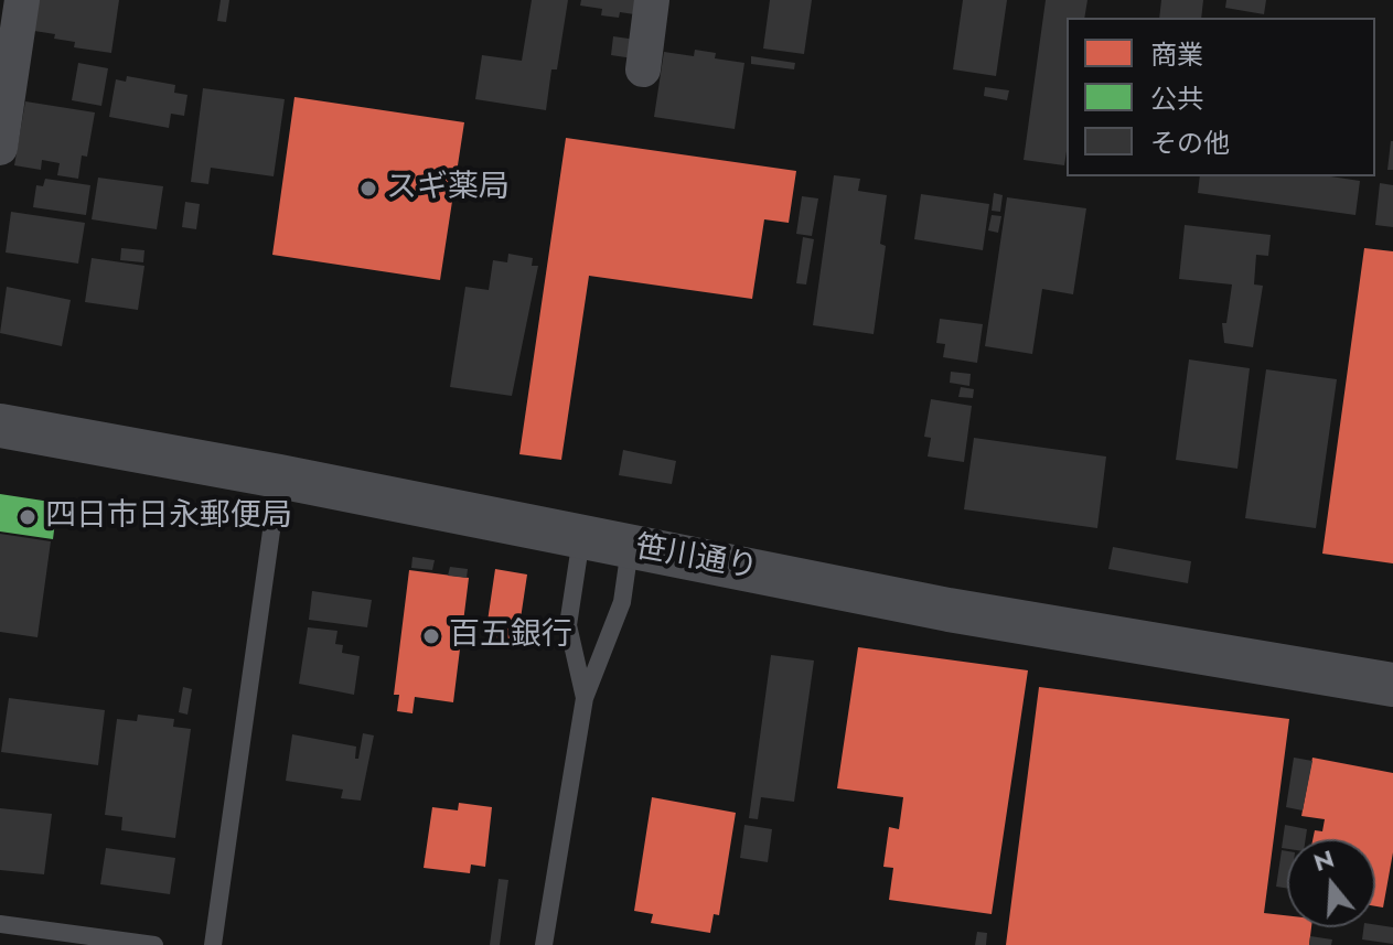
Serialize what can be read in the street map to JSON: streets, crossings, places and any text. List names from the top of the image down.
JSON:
{
  "streets": {
    "street": ["笹川通り"]
  },
  "places": ["スギ薬局", "四日市日永郵便局", "百五銀行"],
  "legend": ["商業", "公共", "その他"],
  "north": "top"
}
